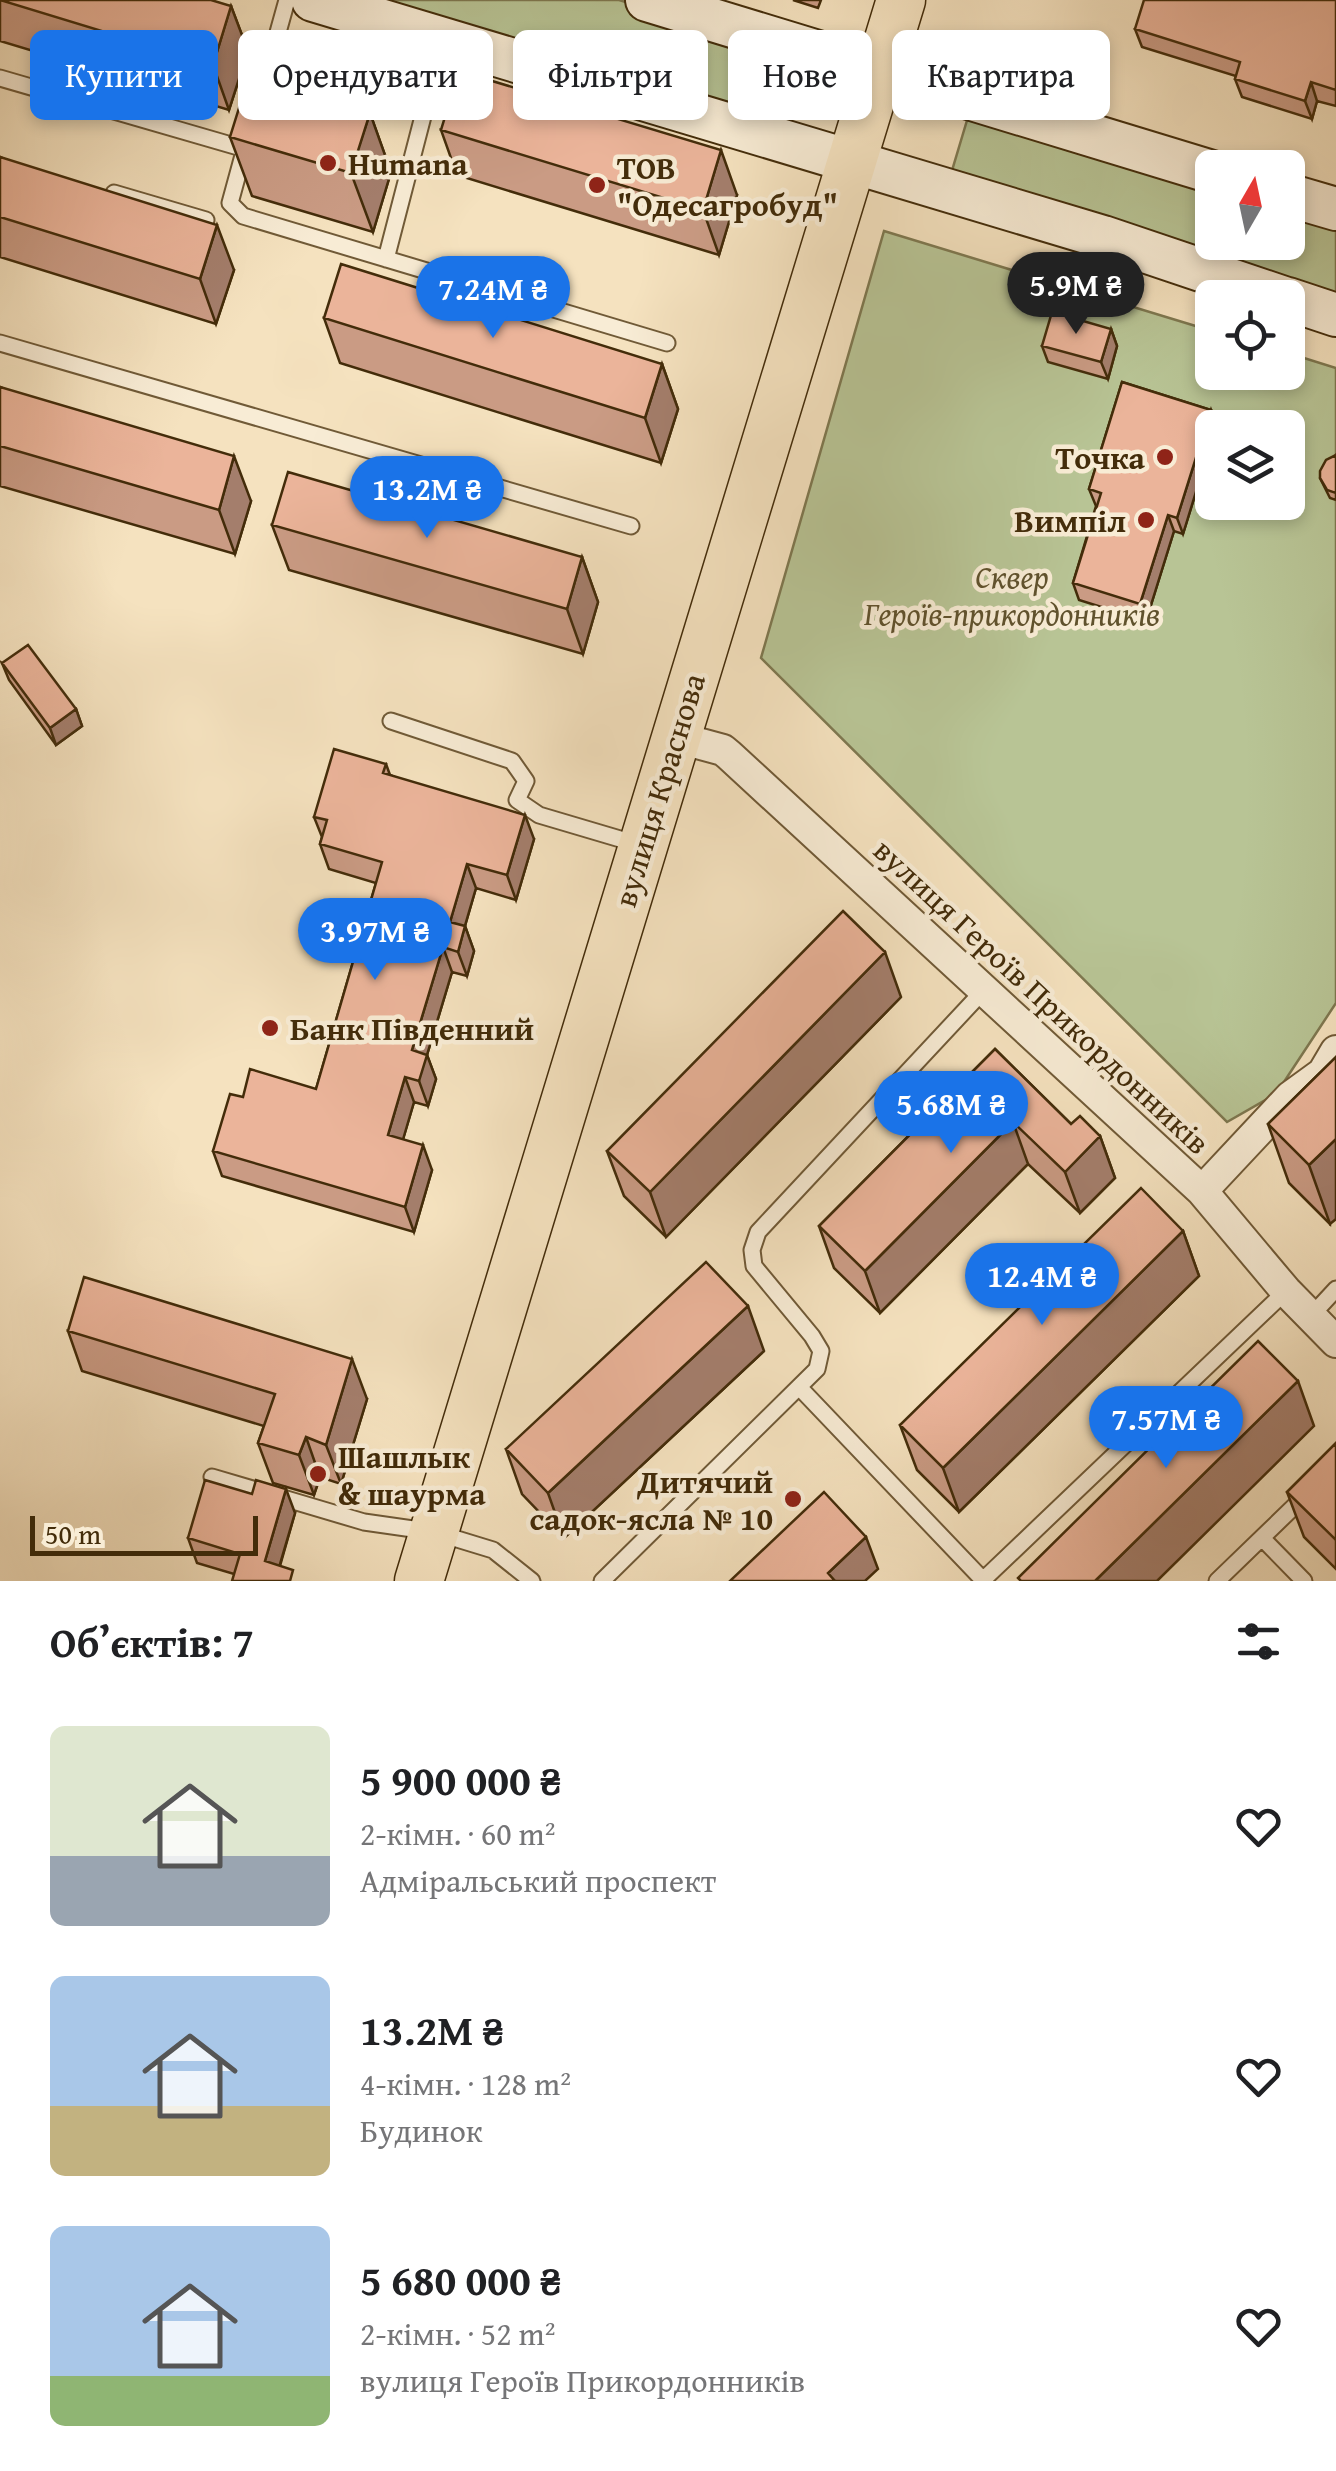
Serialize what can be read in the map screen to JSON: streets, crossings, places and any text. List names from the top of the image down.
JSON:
{
  "streets": {
    "main road": ["вулиця Краснова"],
    "street": ["вулиця Героїв Прикордонників"]
  },
  "crossings": [
    ["вулиця Краснова", "вулиця Героїв Прикордонників"]
  ],
  "parks": ["Сквер Героїв-прикордонників"],
  "places": [
    "Humana",
    "ТОВ \"Одесагробуд\"",
    "Точка",
    "Вимпіл",
    "Банк Південний",
    "Шашлык & шаурма",
    "Дитячий садок-ясла № 10"
  ],
  "scale_bar": "50 m",
  "north": "top",
  "page": {
    "chip": [
      "Купити",
      "Орендувати",
      "Фільтри",
      "Нове",
      "Квартира"
    ],
    "price": [
      "5.9M ₴",
      "7.24M ₴",
      "13.2M ₴",
      "3.97M ₴",
      "5.68M ₴",
      "12.4M ₴",
      "7.57M ₴"
    ],
    "scale": "50 m",
    "heading": "Об’єктів: 7",
    "list": [
      {
        "name": "5 900 000 ₴",
        "note": "2-кімн. · 60 m² · Адміральський проспект"
      },
      {
        "name": "13.2M ₴",
        "note": "4-кімн. · 128 m² · Будинок"
      },
      {
        "name": "5 680 000 ₴",
        "note": "2-кімн. · 52 m² · вулиця Героїв Прикордонників"
      }
    ]
  }
}
